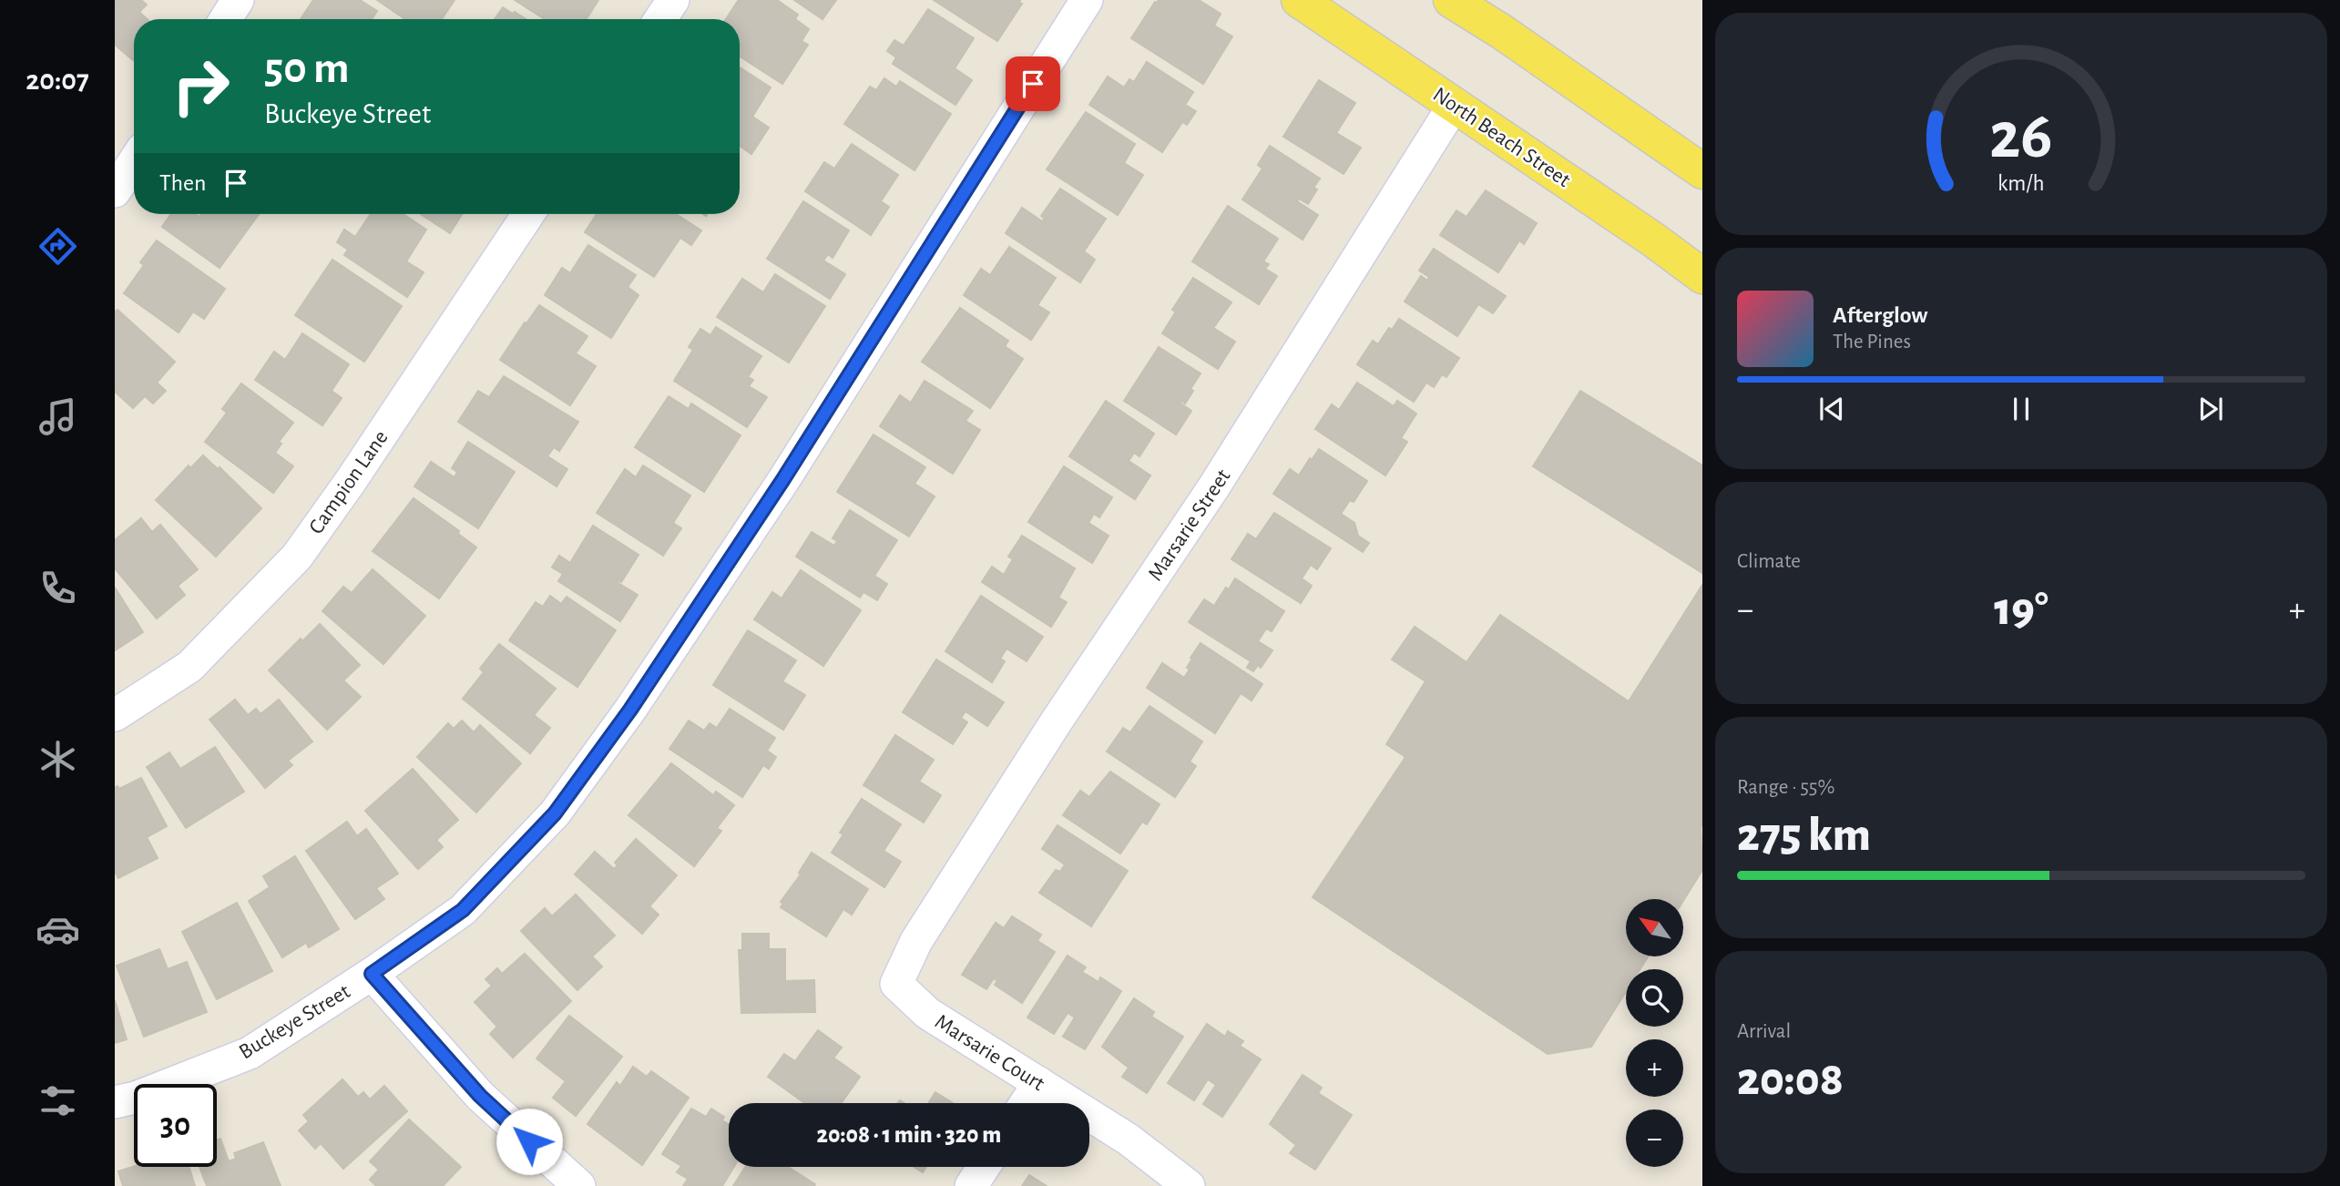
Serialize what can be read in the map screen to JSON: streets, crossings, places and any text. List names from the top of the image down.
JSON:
{
  "streets": {
    "main road": ["North Beach Street"],
    "street": [
      "Campion Lane",
      "Marsarie Street",
      "Buckeye Street",
      "Marsarie Court"
    ]
  },
  "crossings": [
    ["North Beach Street", "Marsarie Street"],
    ["Marsarie Street", "Marsarie Court"]
  ],
  "north": "top left",
  "page": {
    "tabs": "20:07",
    "turn": ["50 m", "Buckeye Street"],
    "then": "Then",
    "song": ["Afterglow", "The Pines"],
    "tile": [
      "Climate",
      ["Range · 55%", "275 km"],
      ["Arrival", "20:08"]
    ],
    "heat": ["−", "19°", "+"],
    "map_buttons": ["+", "−"],
    "limit": "30",
    "trip": "20:08 · 1 min · 320 m",
    "gauge": ["26", "km/h"]
  }
}
